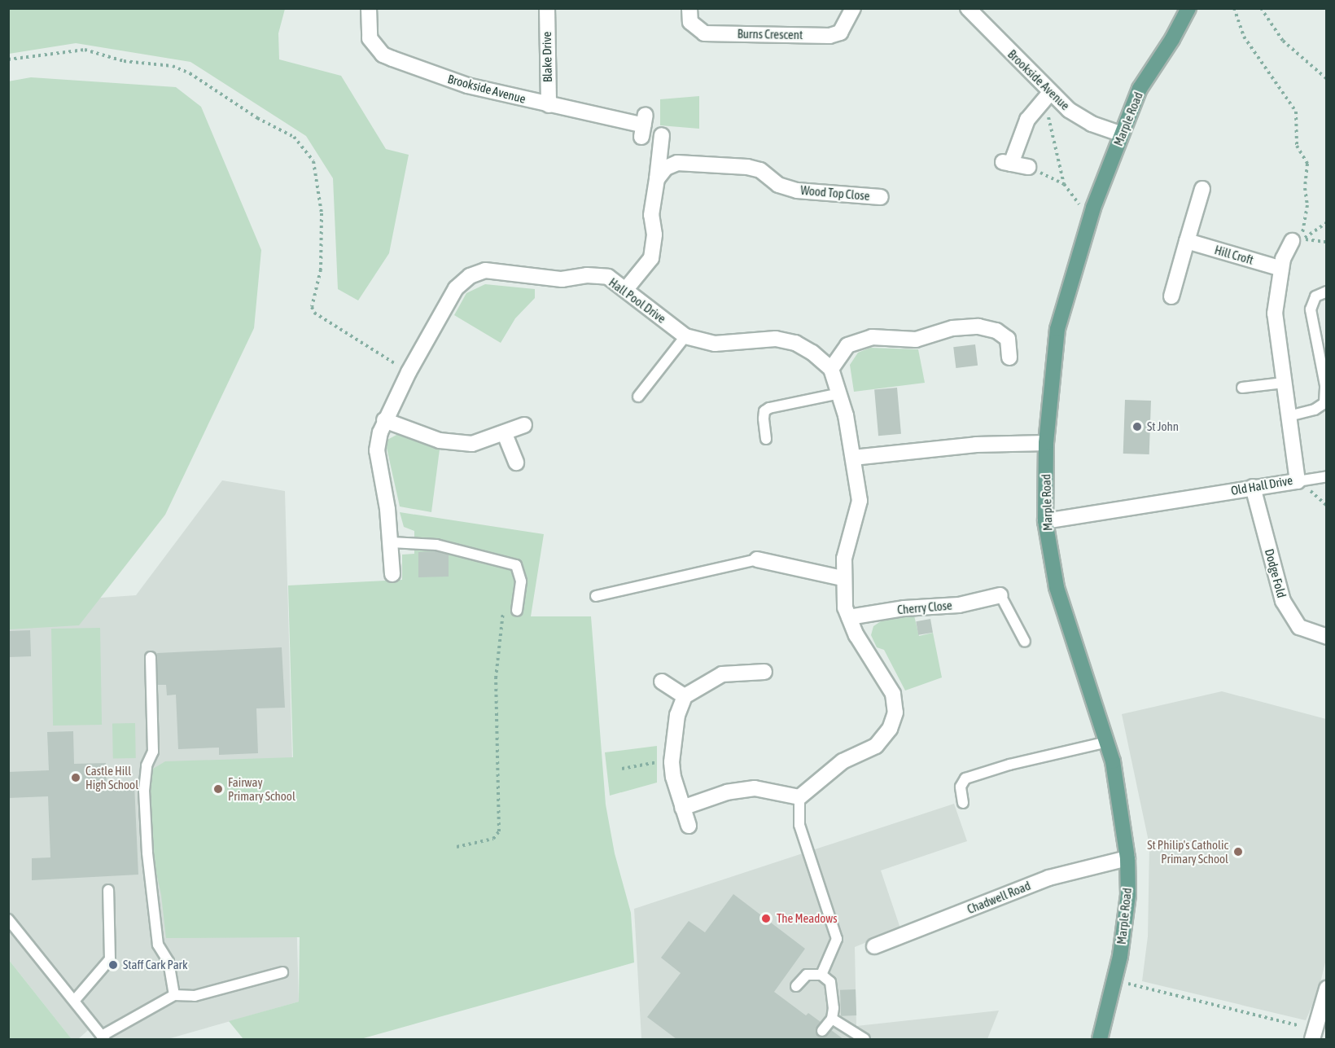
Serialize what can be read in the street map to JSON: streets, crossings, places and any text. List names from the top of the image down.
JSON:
{
  "streets": {
    "main road": ["Marple Road"],
    "street": [
      "Burns Crescent",
      "Blake Drive",
      "Brookside Avenue",
      "Wood Top Close",
      "Hill Croft",
      "Hall Pool Drive",
      "Old Hall Drive",
      "Dodge Fold",
      "Cherry Close",
      "Chadwell Road"
    ]
  },
  "crossings": [
    ["Blake Drive", "Brookside Avenue"],
    ["Brookside Avenue", "Marple Road"],
    ["Marple Road", "Old Hall Drive"],
    ["Marple Road", "Chadwell Road"],
    ["Hill Croft", "Old Hall Drive"],
    ["Old Hall Drive", "Dodge Fold"]
  ],
  "places": [
    "St John",
    "Castle Hill High School",
    "Fairway Primary School",
    "St Philip's Catholic Primary School",
    "The Meadows",
    "Staff Cark Park"
  ]
}
